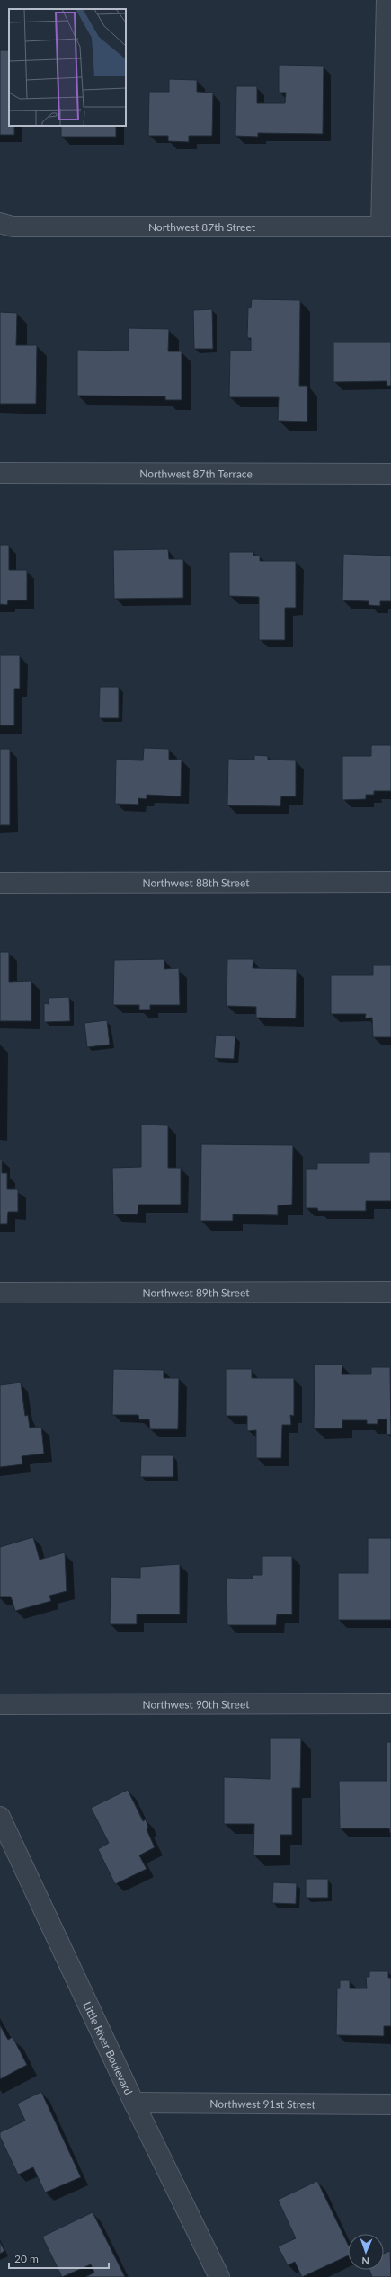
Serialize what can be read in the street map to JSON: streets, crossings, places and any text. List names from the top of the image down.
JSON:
{
  "streets": {
    "street": [
      "Northwest 87th Street",
      "Northwest 87th Terrace",
      "Northwest 88th Street",
      "Northwest 89th Street",
      "Northwest 90th Street",
      "Little River Boulevard",
      "Northwest 91st Street"
    ]
  },
  "crossings": [
    ["Little River Boulevard", "Northwest 91st Street"]
  ],
  "scale_bar": "20 m",
  "north": "bottom"
}
